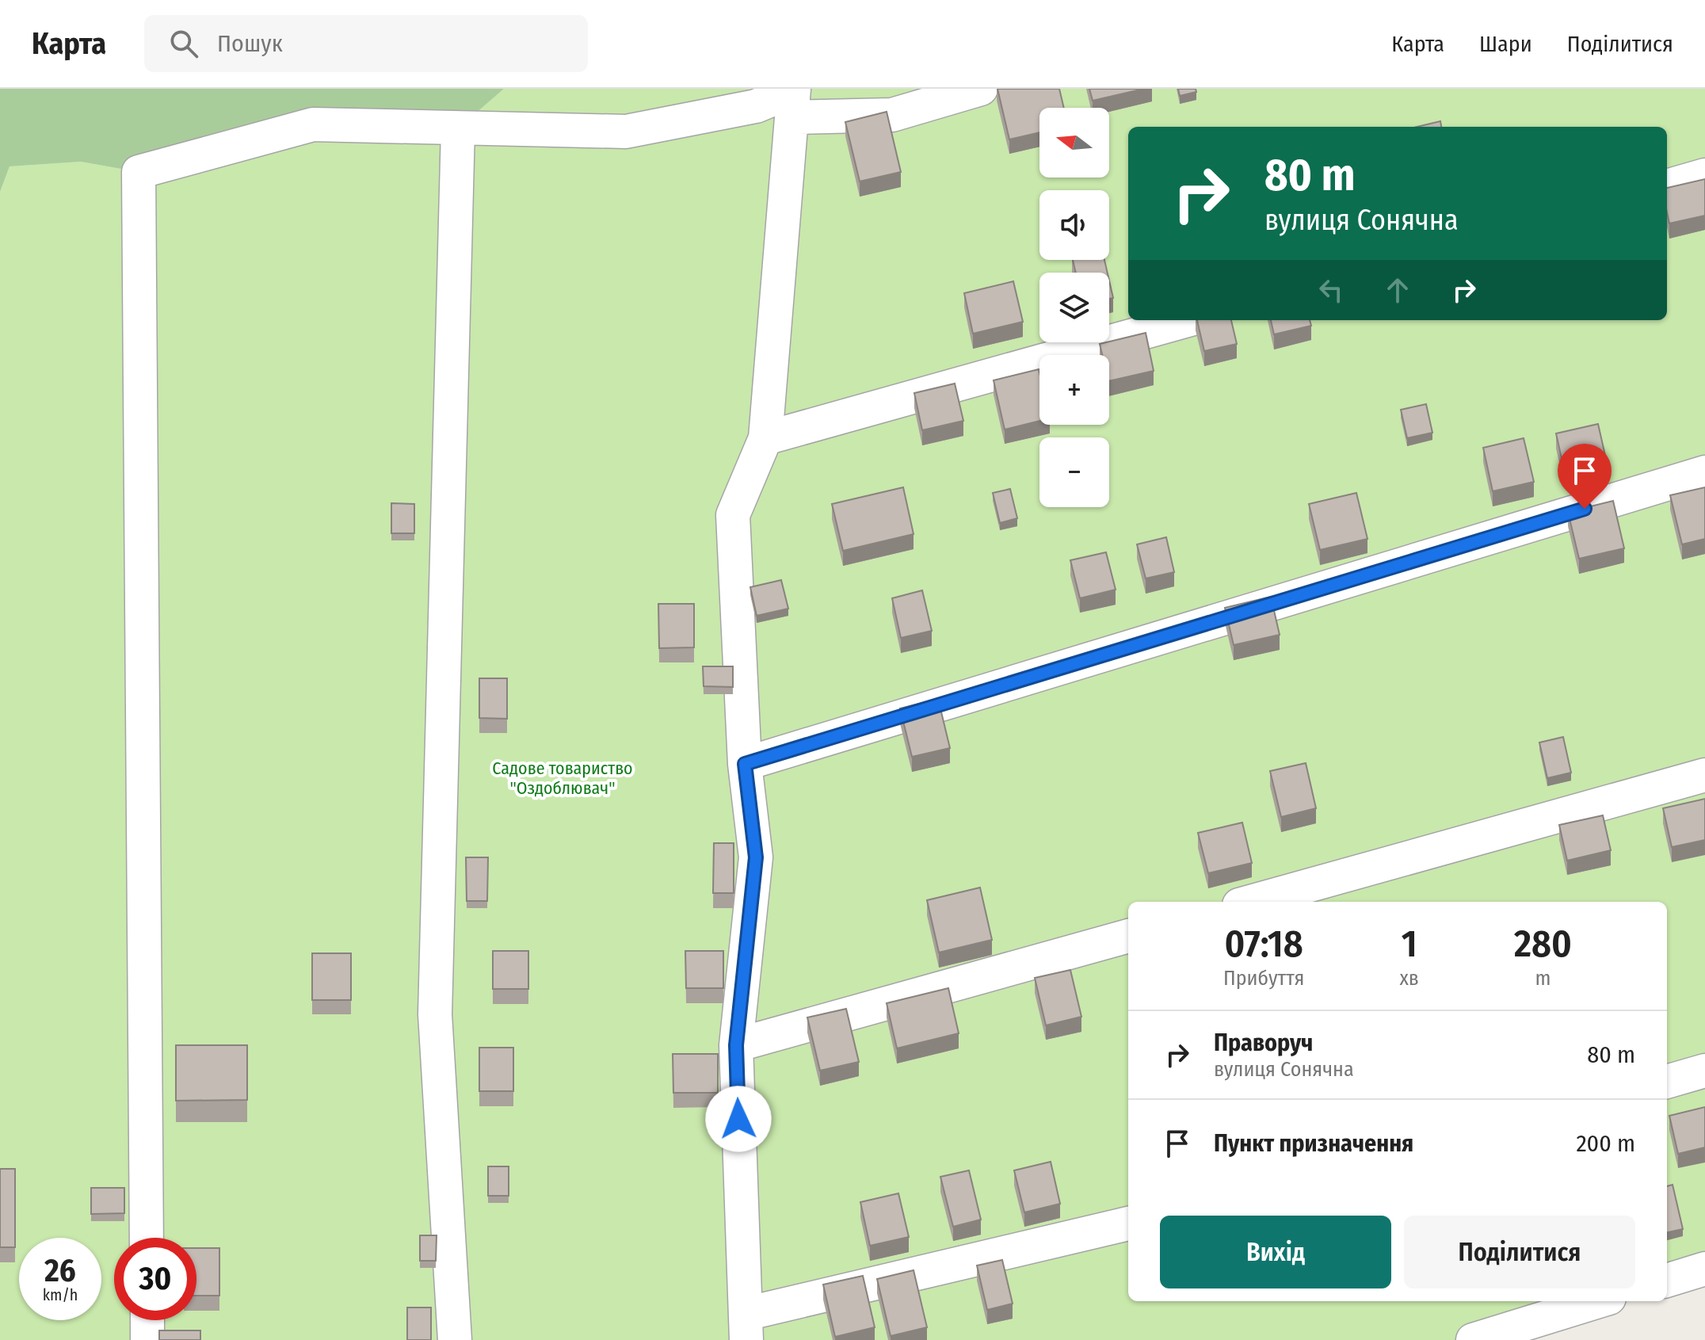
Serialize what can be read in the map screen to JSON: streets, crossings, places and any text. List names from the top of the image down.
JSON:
{
  "parks": ["Садове товариство \"Оздоблювач\""],
  "north": "left",
  "page": {
    "header": "Карта",
    "search": "Пошук",
    "nav": ["Карта", "Шари", "Поділитися"],
    "map_buttons": ["+", "−"],
    "turn": ["80 m", "вулиця Сонячна"],
    "eta": [
      "07:18",
      "Прибуття",
      "1",
      "хв",
      "280",
      "m"
    ],
    "list": [
      {
        "name": "Праворуч",
        "note": "вулиця Сонячна",
        "value": "80 m"
      },
      {
        "name": "Пункт призначення",
        "value": "200 m"
      }
    ],
    "buttons": ["Вихід", "Поділитися"],
    "speed": "26 km/h",
    "limit": "30"
  }
}
